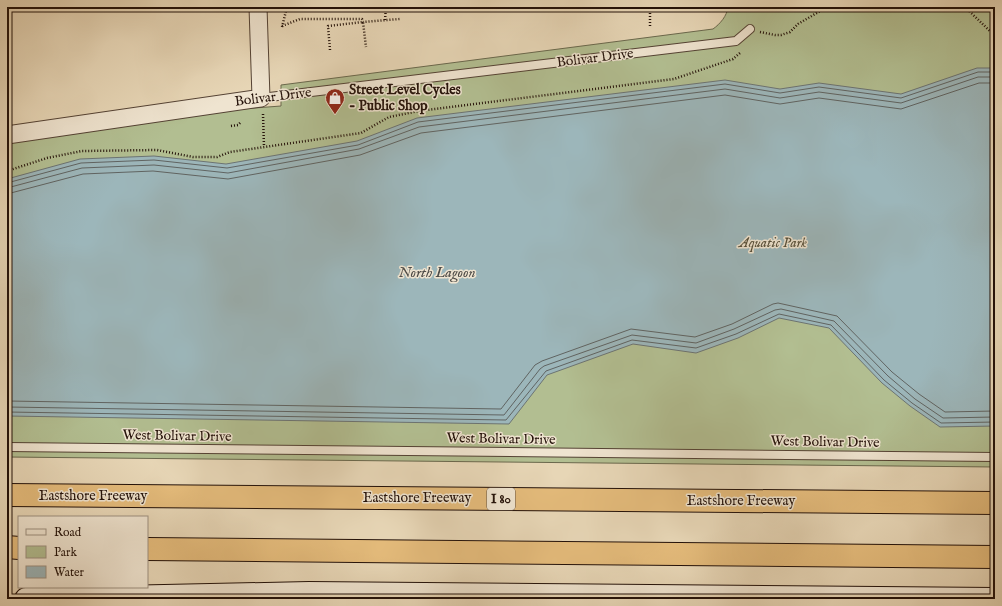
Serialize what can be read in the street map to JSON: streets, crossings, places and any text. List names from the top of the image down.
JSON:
{
  "streets": {
    "highway": ["Eastshore Freeway", "I 80"],
    "street": ["Bolivar Drive"],
    "lane": ["West Bolivar Drive"]
  },
  "water": ["North Lagoon"],
  "parks": ["Aquatic Park"],
  "places": {
    "shop": ["Street Level Cycles - Public Shop"]
  },
  "legend": ["Road", "Park", "Water"]
}
